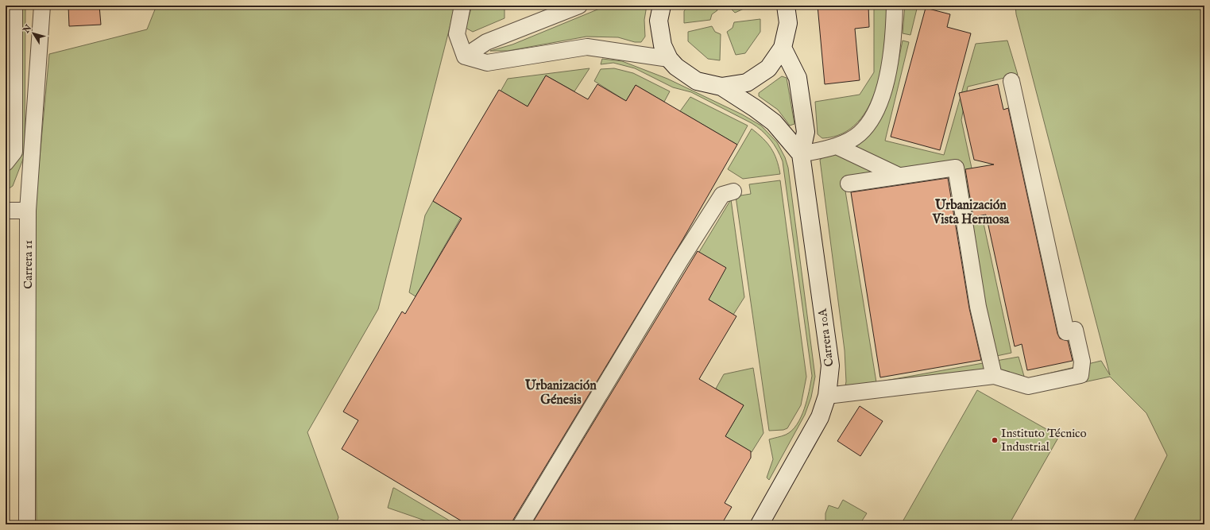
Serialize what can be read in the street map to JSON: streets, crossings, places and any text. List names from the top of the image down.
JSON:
{
  "streets": {
    "street": ["Carrera 11", "Carrera 10A"]
  },
  "districts": ["Urbanización Vista Hermosa", "Urbanización Génesis"],
  "places": ["Instituto Técnico Industrial"],
  "north": "top left"
}
